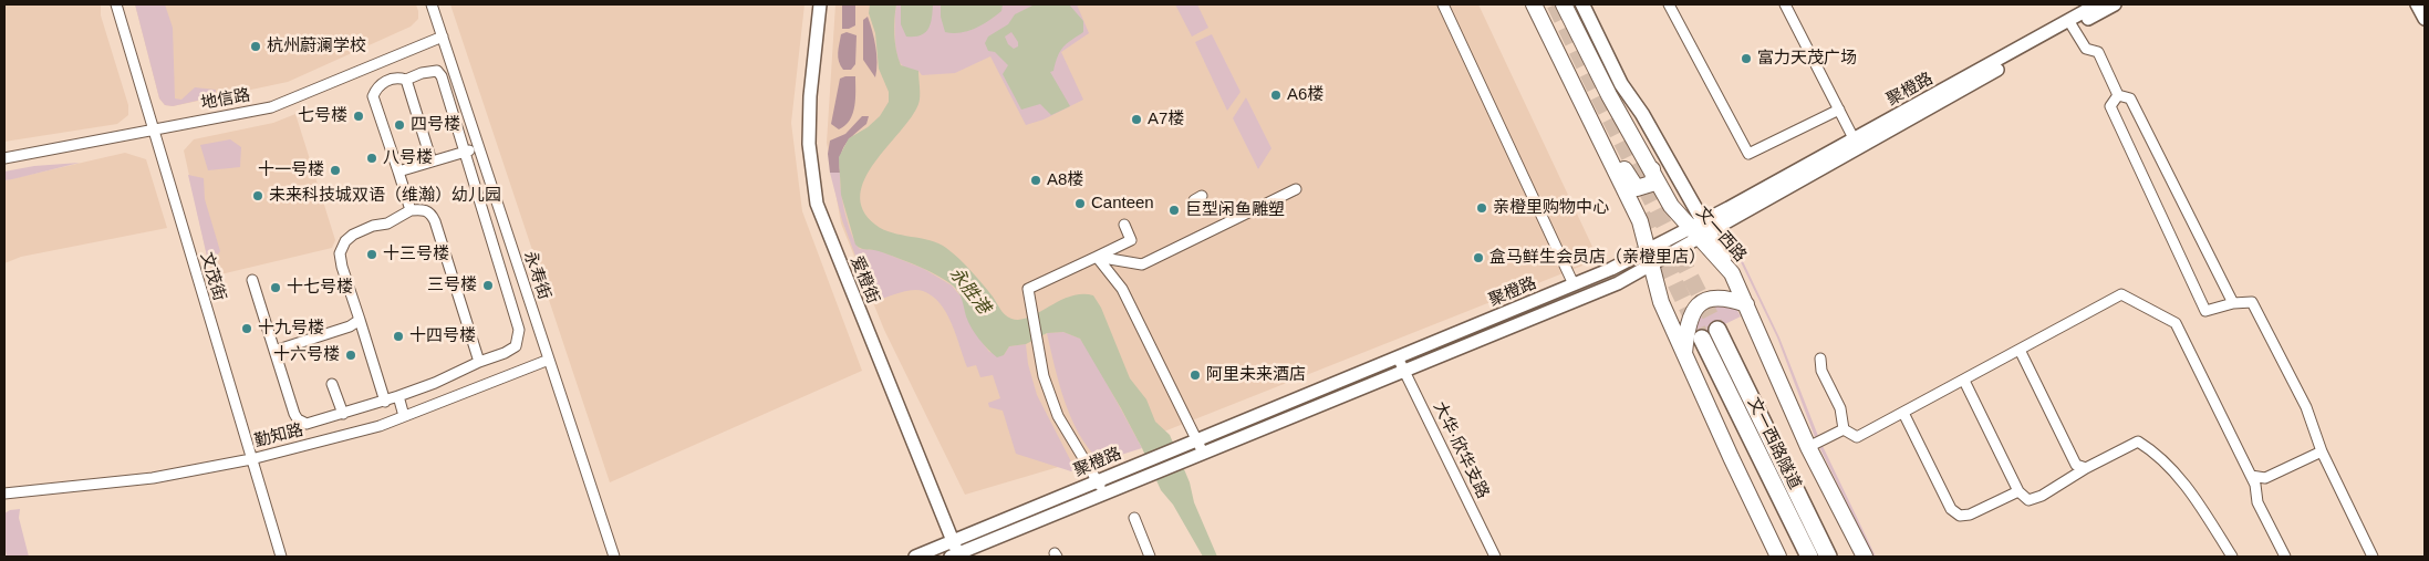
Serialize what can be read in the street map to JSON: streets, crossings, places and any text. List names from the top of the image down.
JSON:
{
  "streets": {
    "highway": ["文一西路隧道"],
    "main road": ["文一西路"],
    "street": [
      "聚橙路",
      "地信路",
      "永寿街",
      "文茂街",
      "爱橙街",
      "勤知路",
      "大华·欣华支路"
    ]
  },
  "crossings": [
    ["聚橙路", "文一西路"],
    ["聚橙路", "爱橙街"],
    ["聚橙路", "大华·欣华支路"],
    ["地信路", "永寿街"],
    ["地信路", "文茂街"],
    ["永寿街", "勤知路"],
    ["文茂街", "勤知路"]
  ],
  "water": ["永胜港"],
  "places": [
    "杭州蔚澜学校",
    "富力天茂广场",
    "A6楼",
    "七号楼",
    "A7楼",
    "四号楼",
    "八号楼",
    "十一号楼",
    "A8楼",
    "未来科技城双语（维瀚）幼儿园",
    "Canteen",
    "亲橙里购物中心",
    "巨型闲鱼雕塑",
    "十三号楼",
    "盒马鲜生会员店（亲橙里店）",
    "三号楼",
    "十七号楼",
    "十九号楼",
    "十四号楼",
    "十六号楼",
    "阿里未来酒店"
  ]
}
